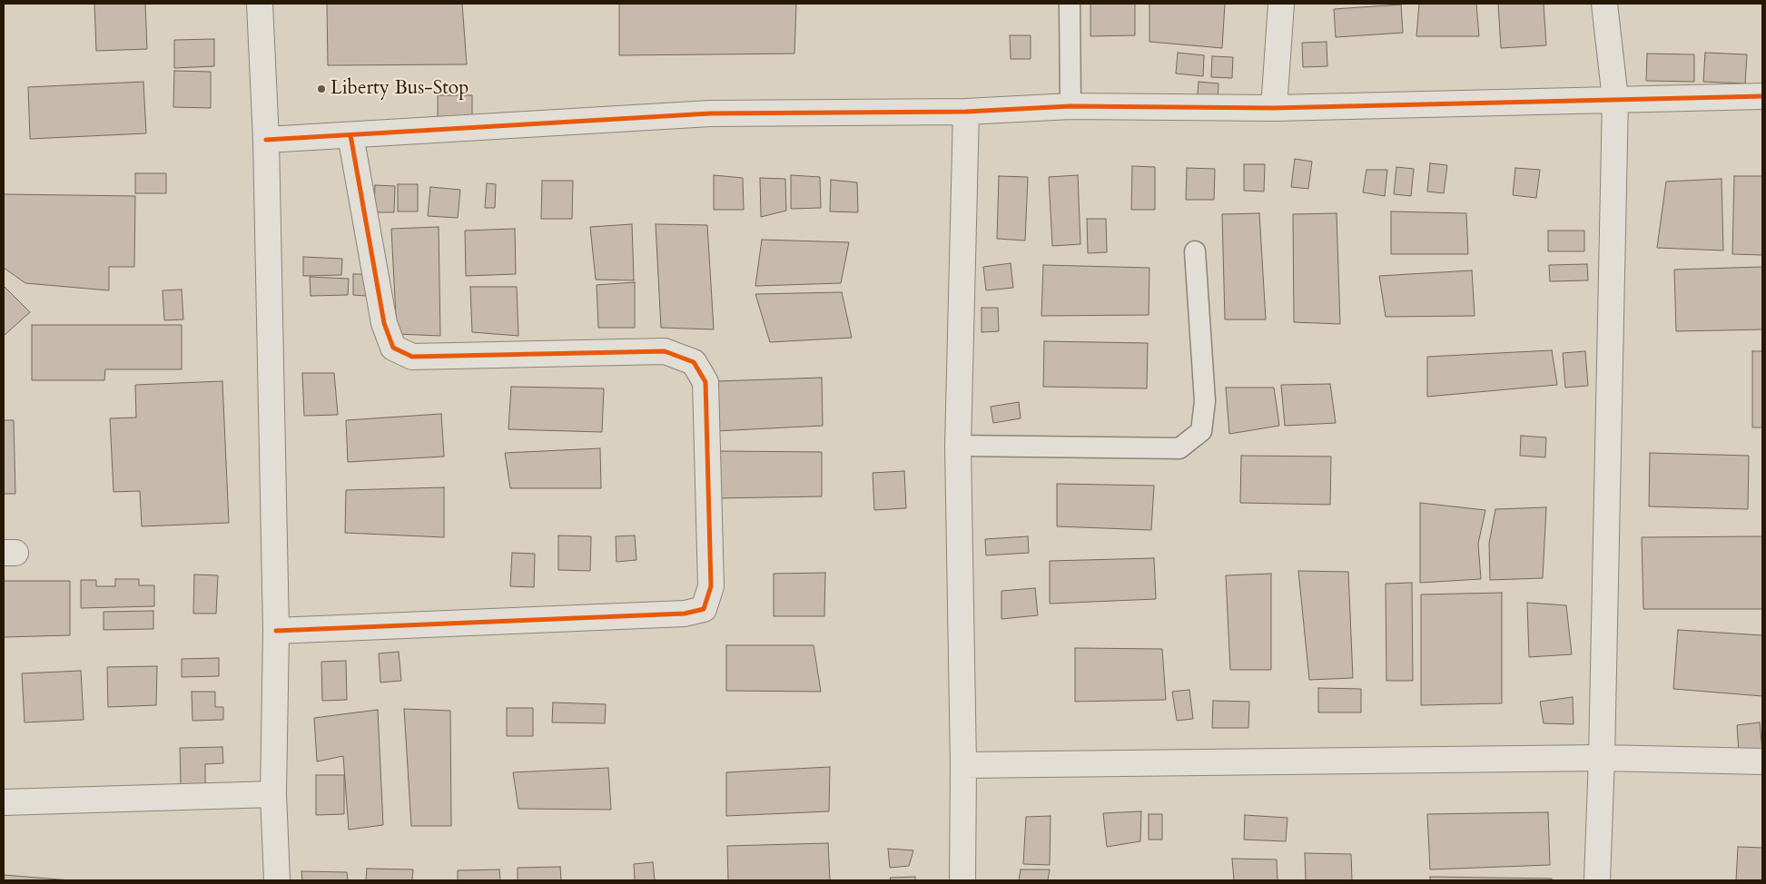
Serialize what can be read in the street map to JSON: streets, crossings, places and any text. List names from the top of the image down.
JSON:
{
  "places": ["Liberty Bus-Stop"]
}
